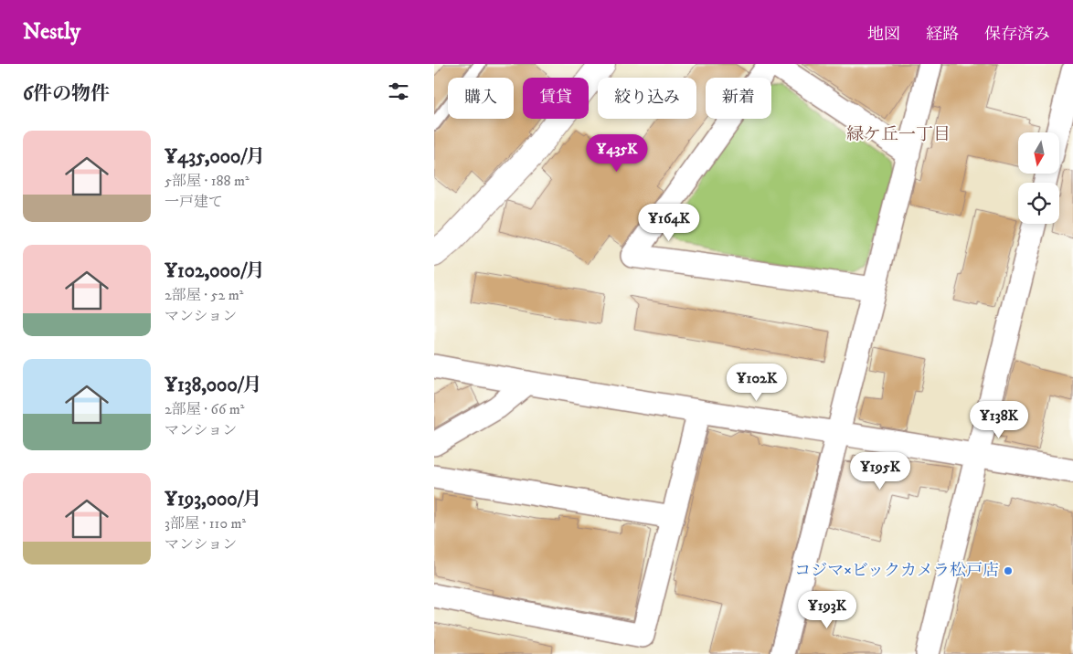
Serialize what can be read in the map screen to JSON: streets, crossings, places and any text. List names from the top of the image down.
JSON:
{
  "districts": ["緑ケ丘一丁目"],
  "places": ["コジマ×ビックカメラ松戸店"],
  "north": "bottom",
  "page": {
    "header": "Nestly",
    "nav": ["地図", "経路", "保存済み"],
    "heading": "6件の物件",
    "chip": [
      "購入",
      "賃貸",
      "絞り込み",
      "新着"
    ],
    "list": [
      {
        "name": "¥435,000/月",
        "note": "5部屋 · 188 m² · 一戸建て"
      },
      {
        "name": "¥102,000/月",
        "note": "2部屋 · 52 m² · マンション"
      },
      {
        "name": "¥138,000/月",
        "note": "2部屋 · 66 m² · マンション"
      },
      {
        "name": "¥193,000/月",
        "note": "3部屋 · 110 m² · マンション"
      }
    ],
    "price": [
      "¥435K",
      "¥164K",
      "¥102K",
      "¥138K",
      "¥195K",
      "¥193K"
    ]
  }
}
